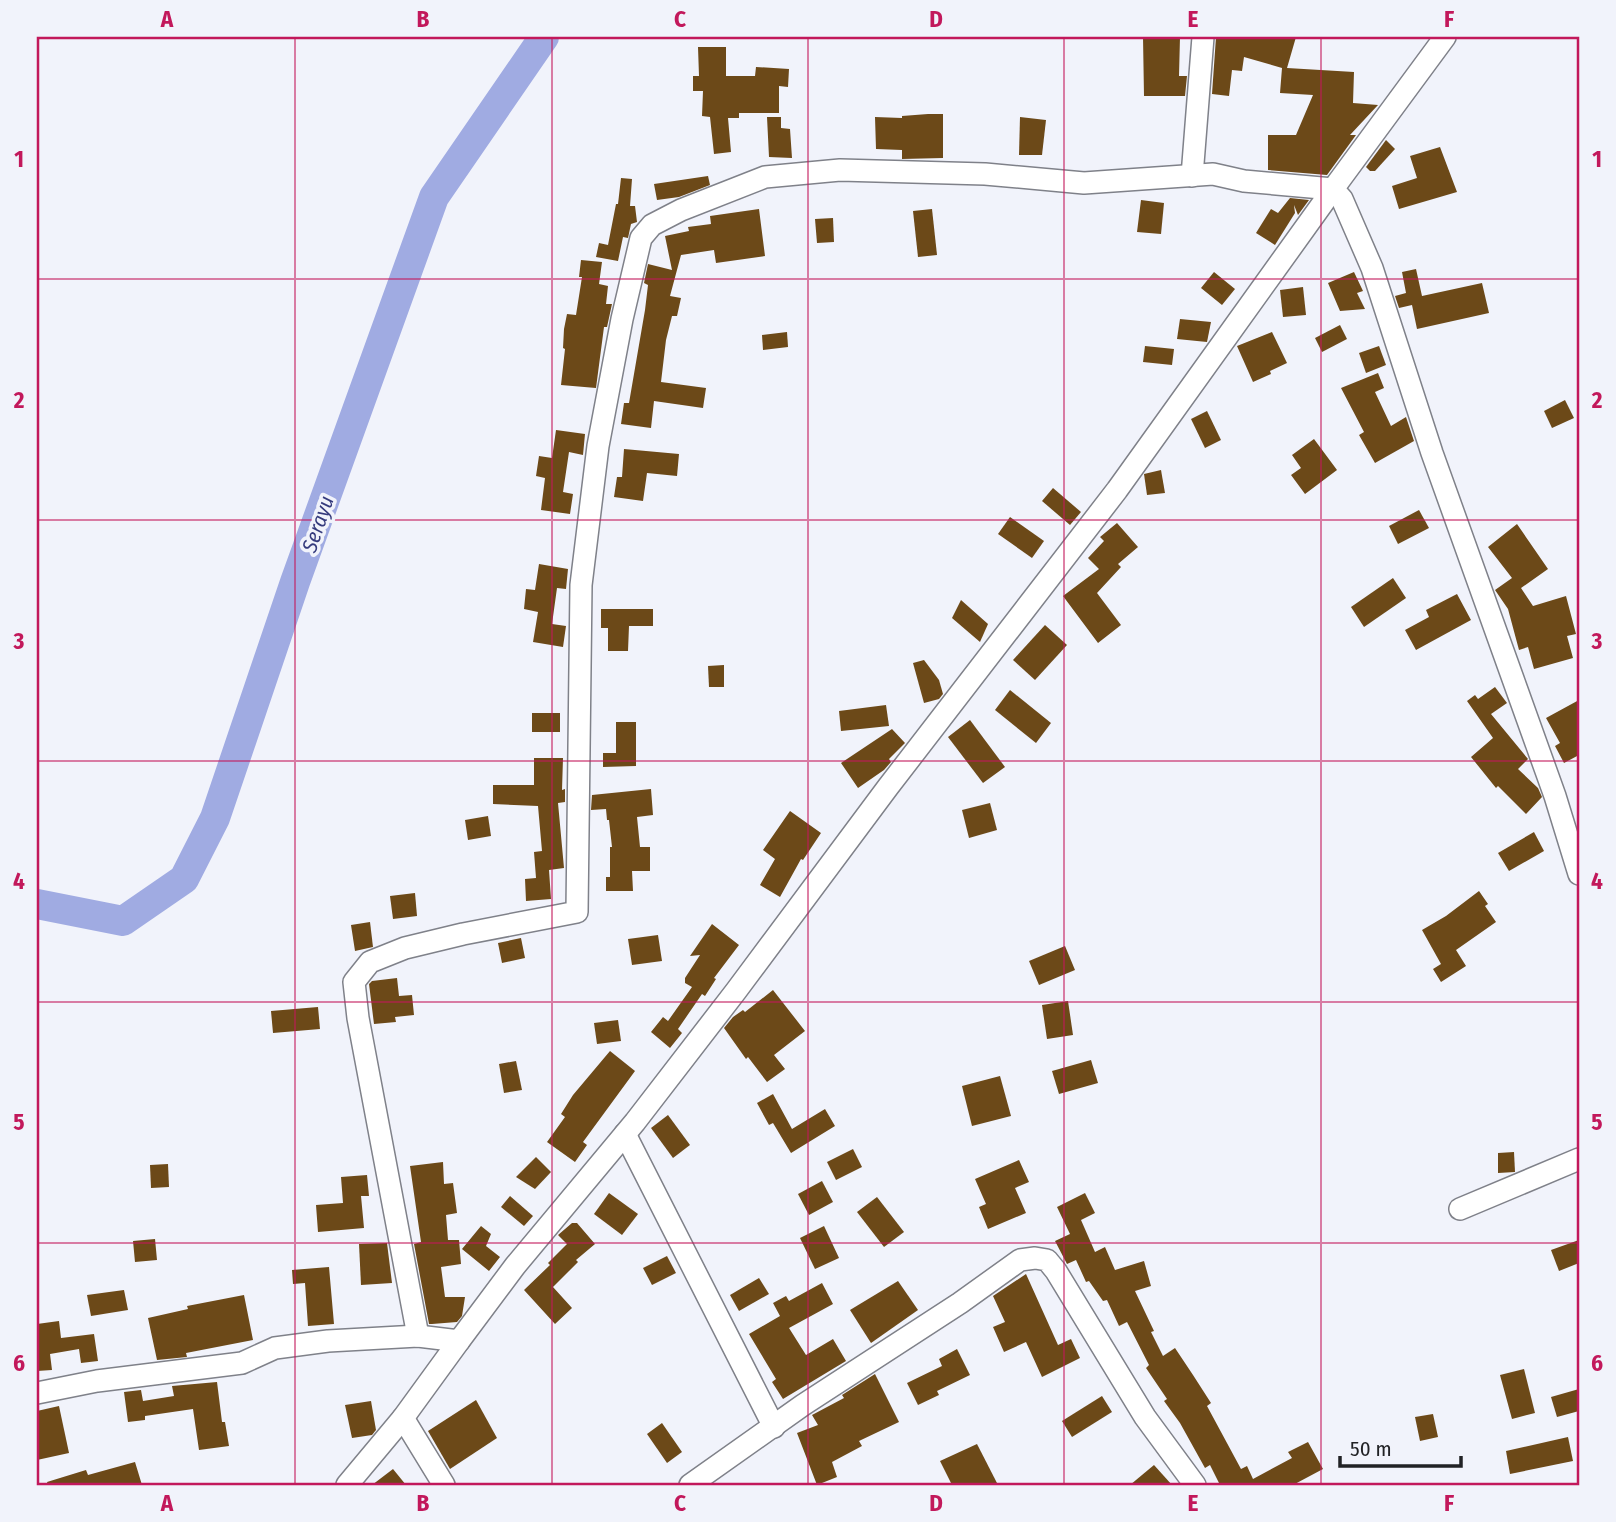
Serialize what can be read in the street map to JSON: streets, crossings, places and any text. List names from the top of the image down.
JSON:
{
  "water": ["Serayu"],
  "scale_bar": "50 m",
  "grid": {
    "columns": [
      "A",
      "B",
      "C",
      "D",
      "E",
      "F"
    ],
    "rows": [
      "1",
      "2",
      "3",
      "4",
      "5",
      "6"
    ]
  }
}
